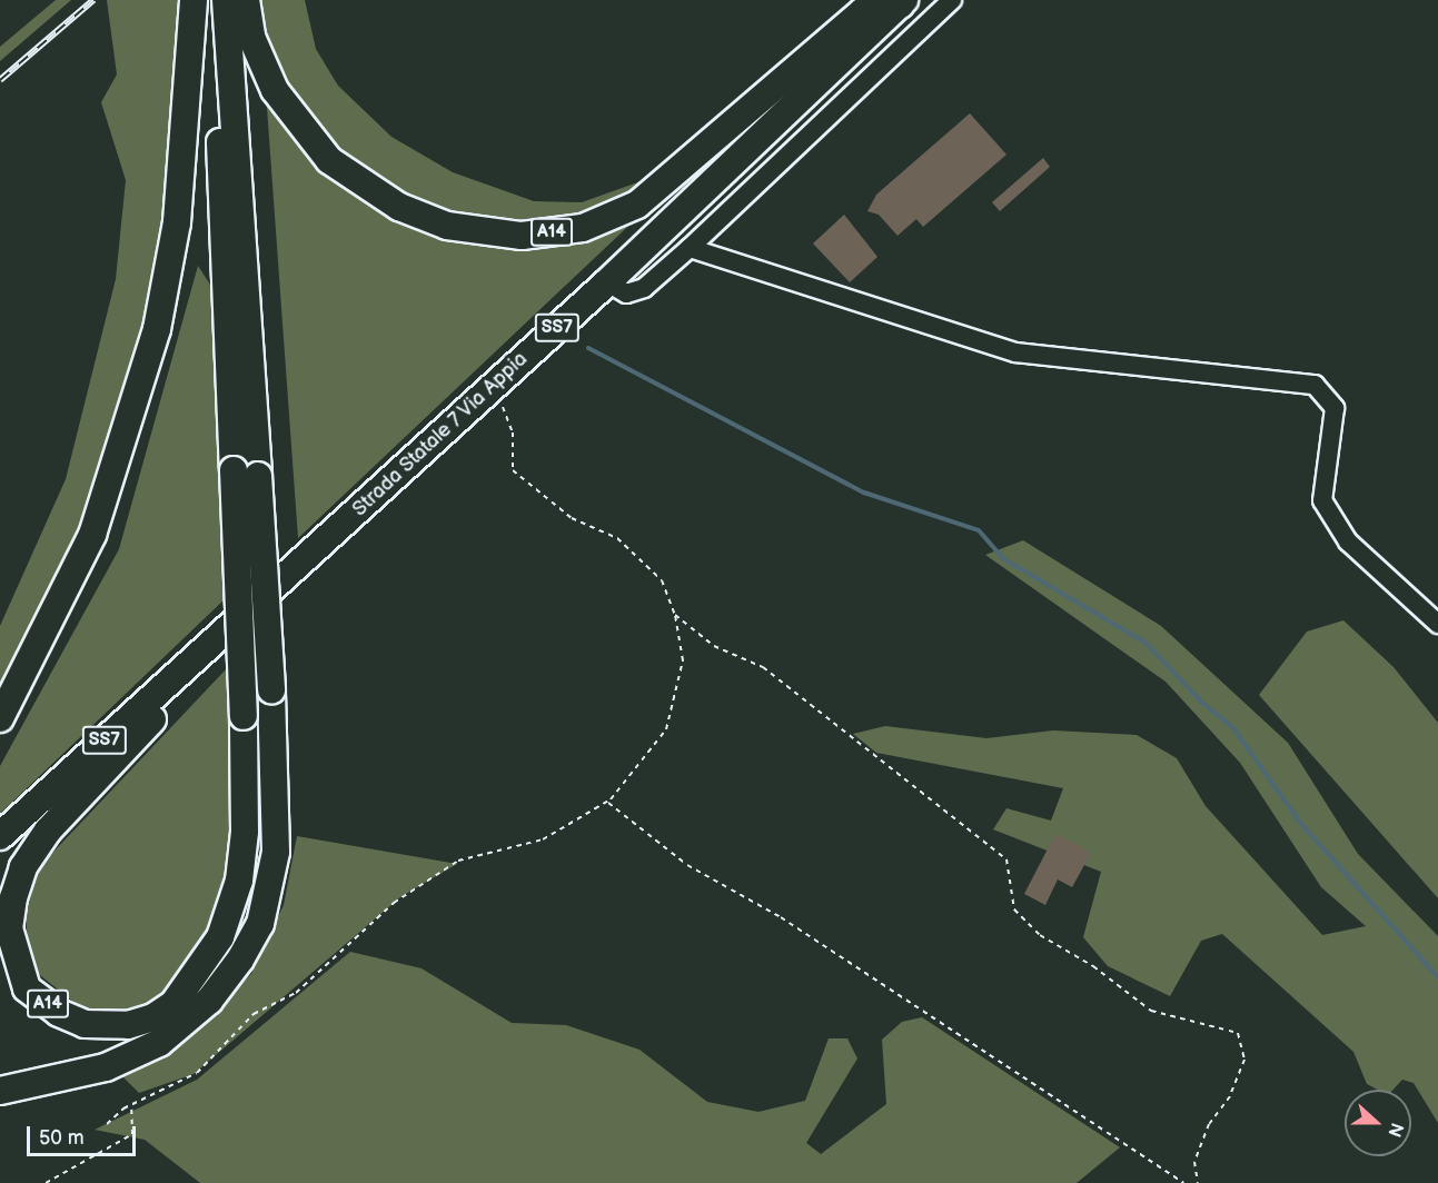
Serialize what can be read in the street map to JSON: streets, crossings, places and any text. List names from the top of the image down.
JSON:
{
  "streets": {
    "highway": ["A14", "SS7", "Strada Statale 7 Via Appia"]
  },
  "crossings": [
    ["A14", "Strada Statale 7 Via Appia"]
  ],
  "scale_bar": "50 m",
  "north": "right"
}
